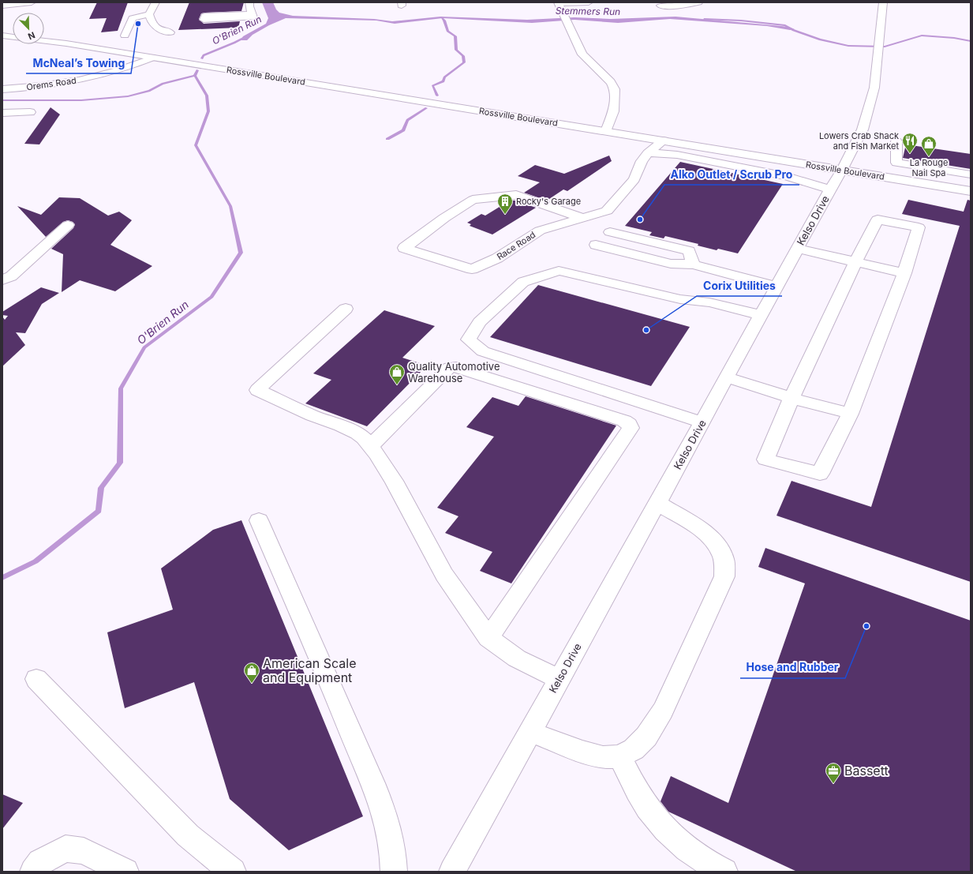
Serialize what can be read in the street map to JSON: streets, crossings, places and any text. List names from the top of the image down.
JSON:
{
  "streets": {
    "street": [
      "Rossville Boulevard",
      "Orems Road",
      "Kelso Drive",
      "Race Road"
    ]
  },
  "crossings": [
    ["Rossville Boulevard", "Orems Road"],
    ["Rossville Boulevard", "Kelso Drive"],
    ["Rossville Boulevard", "Race Road"]
  ],
  "water": ["Stemmers Run", "O'Brien Run"],
  "places": {
    "other": [
      "McNeal’s Towing",
      "Alko Outlet / Scrub Pro",
      "Corix Utilities",
      "Hose and Rubber"
    ],
    "restaurant": ["Lowers Crab Shack and Fish Market"],
    "shop": ["La Rouge Nail Spa", "Quality Automotive Warehouse", "American Scale and Equipment"],
    "building": ["Rocky's Garage"],
    "office": ["Bassett"]
  },
  "north": "bottom right"
}
